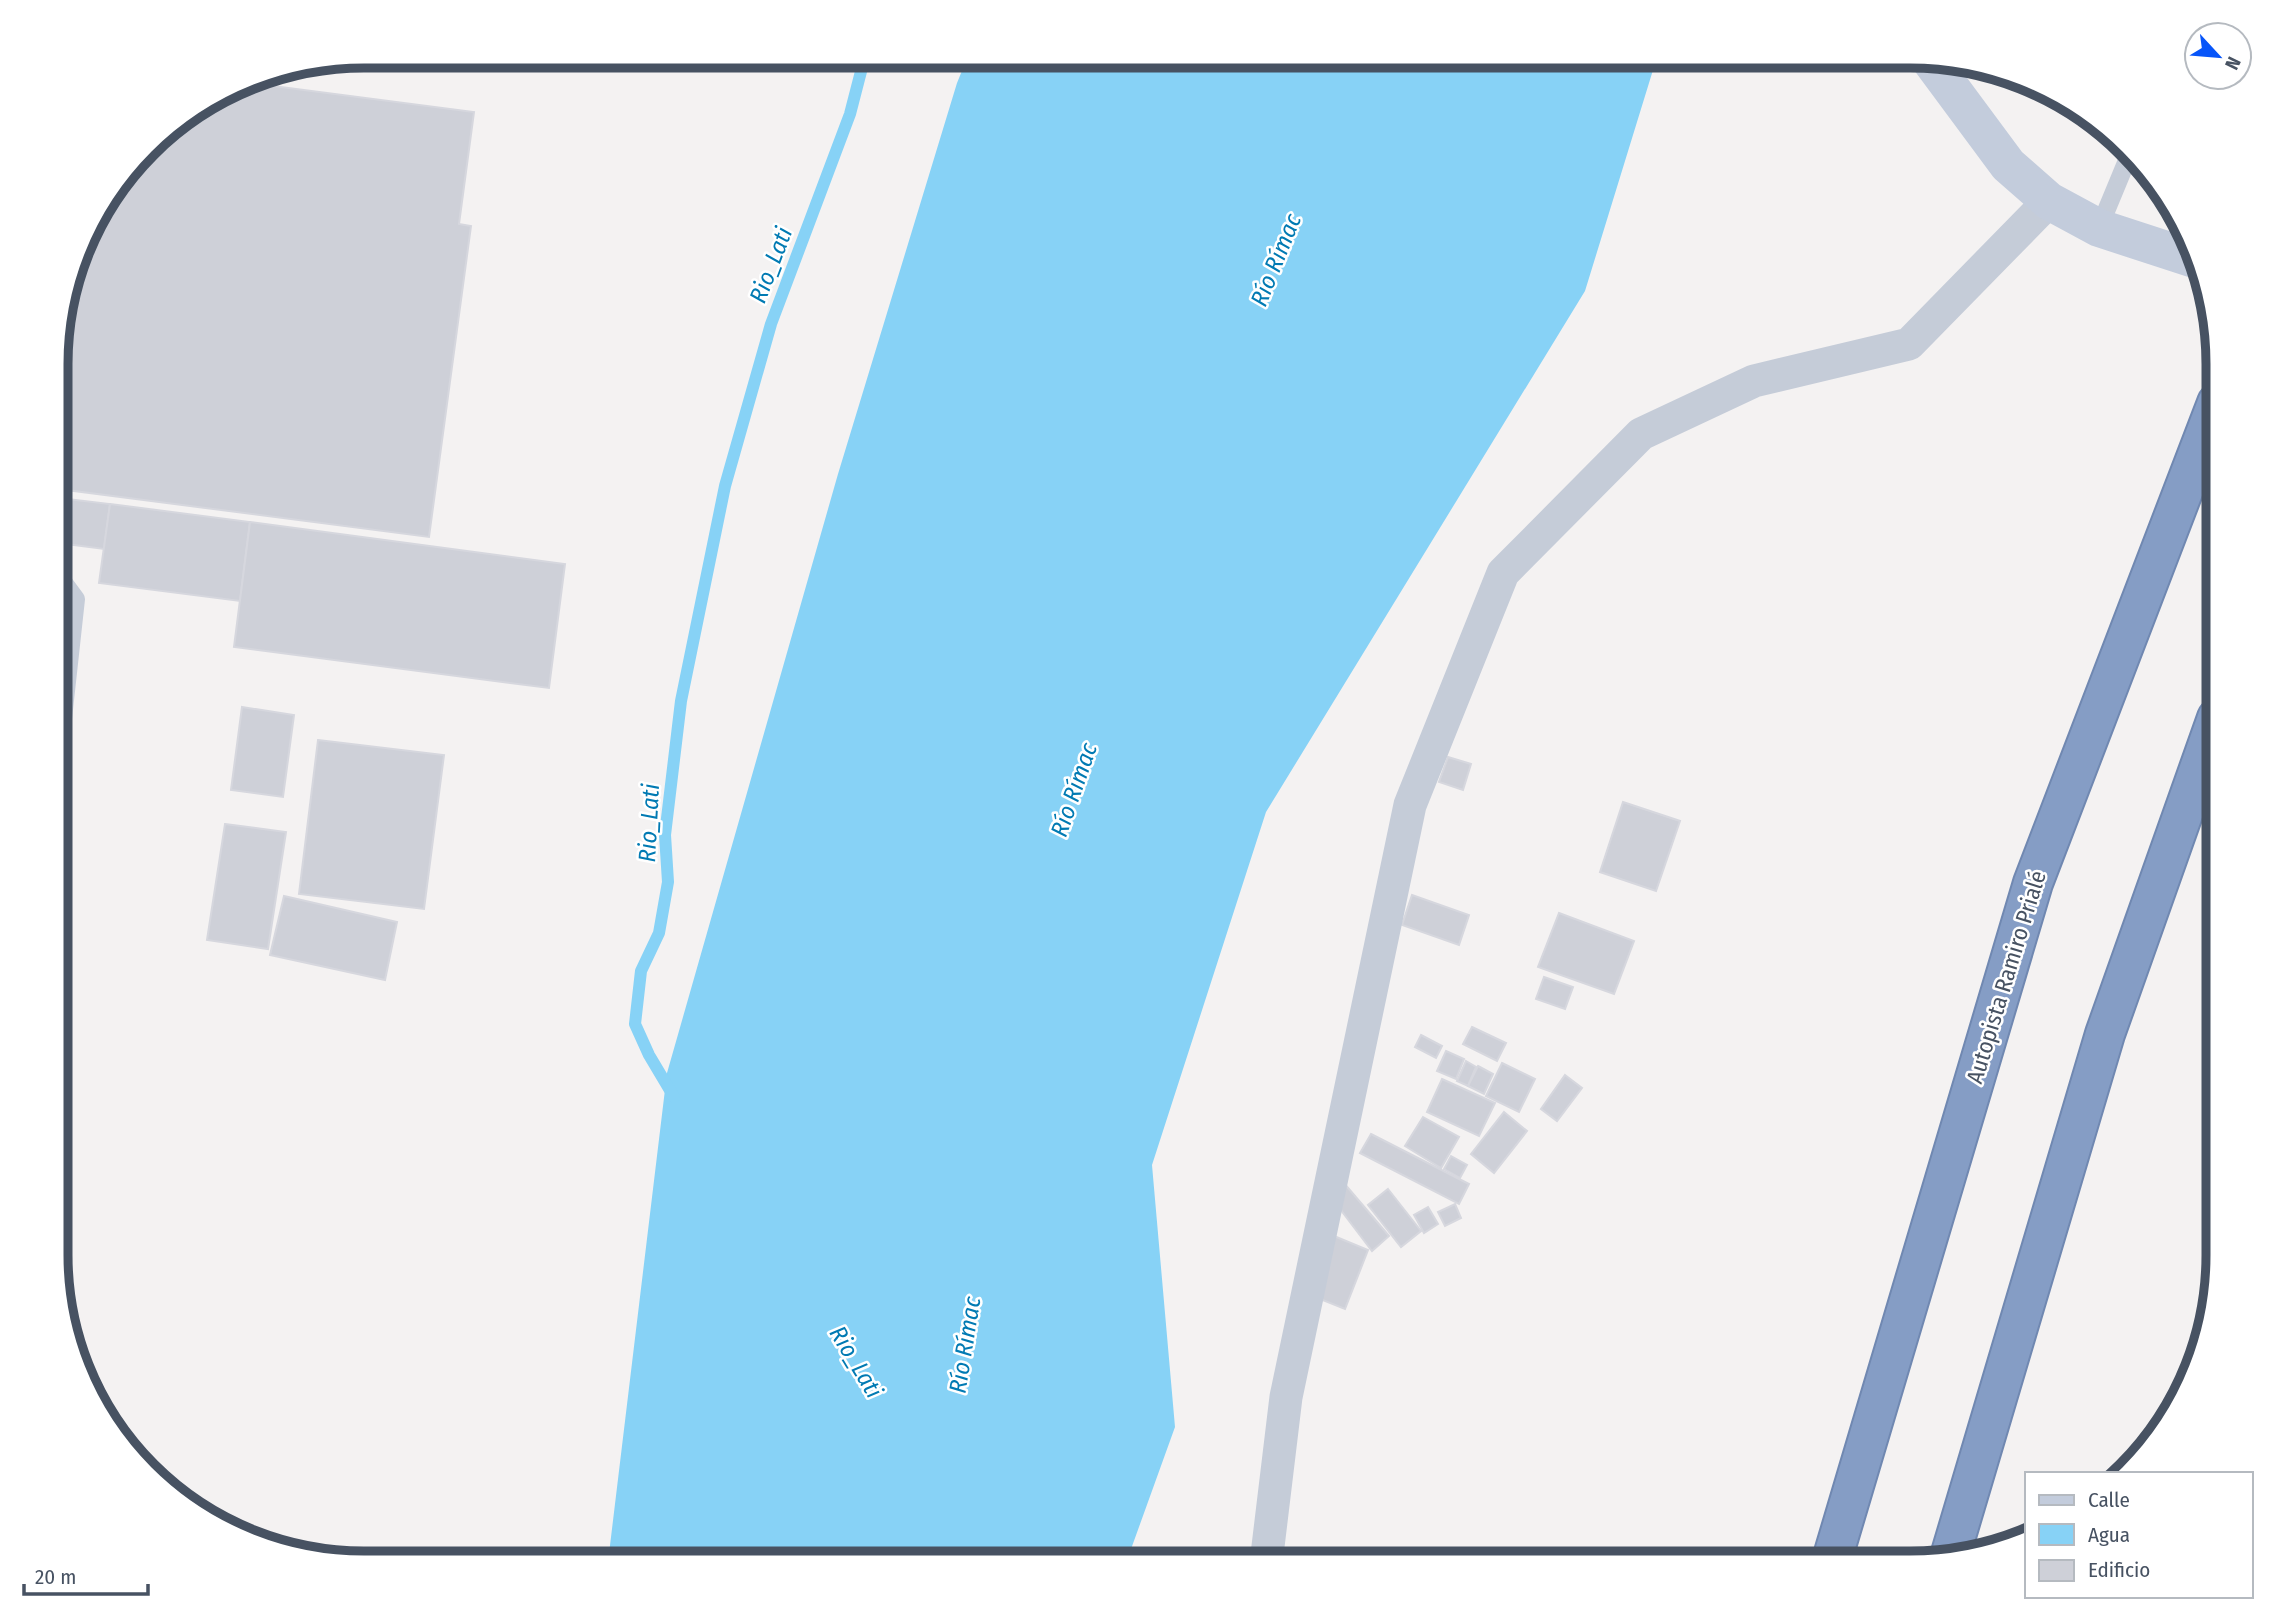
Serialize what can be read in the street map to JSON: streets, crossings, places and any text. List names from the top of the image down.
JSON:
{
  "streets": {
    "highway": ["Autopista Ramiro Prialé"]
  },
  "water": ["Río Rímac", "Rio_Lati"],
  "legend": ["Calle", "Agua", "Edificio"],
  "scale_bar": "20 m",
  "north": "bottom right"
}
